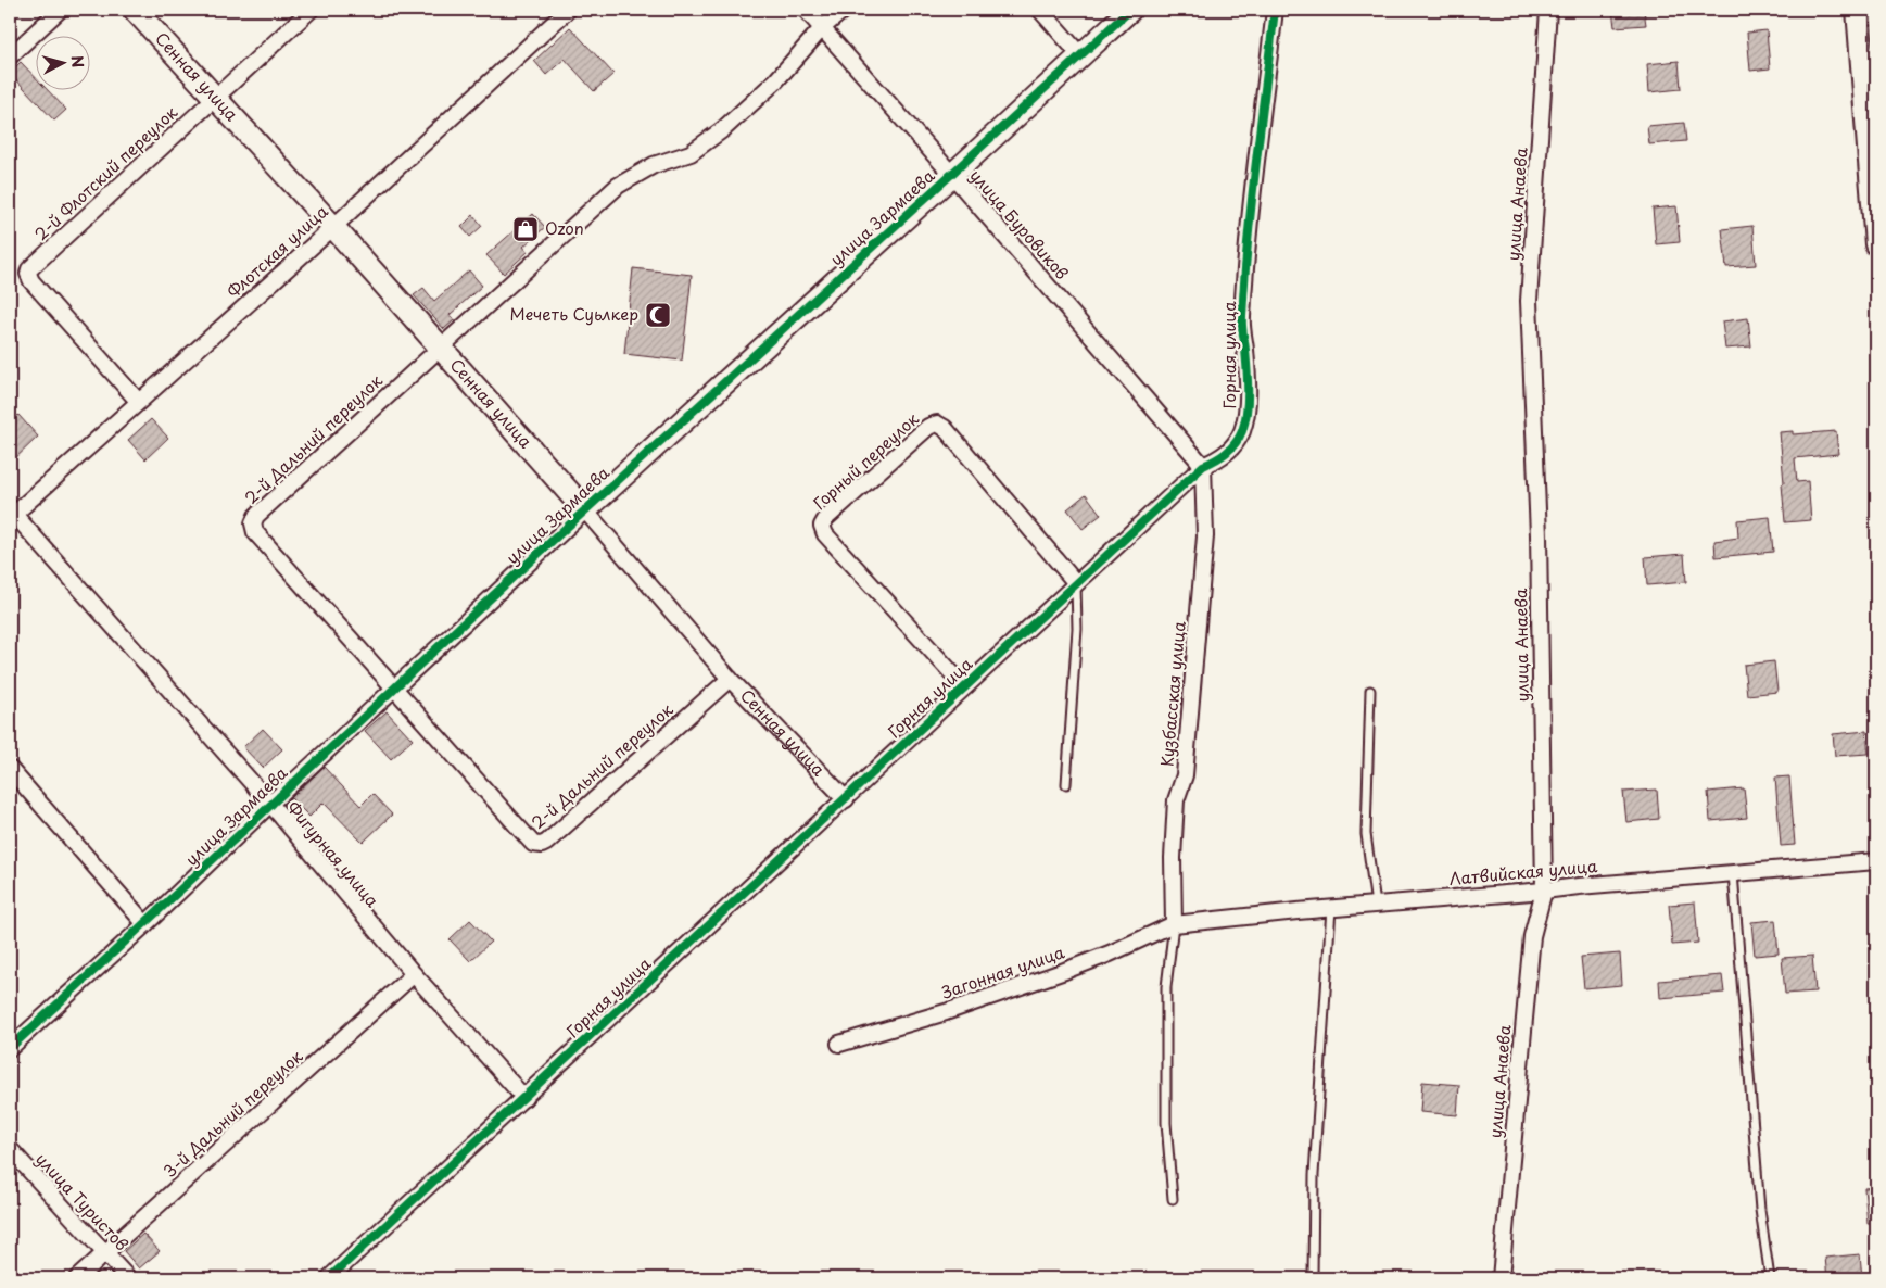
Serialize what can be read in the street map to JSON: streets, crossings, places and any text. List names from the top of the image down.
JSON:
{
  "streets": {
    "street": [
      "Сенная улица",
      "2-й Флотский переулок",
      "улица Анаева",
      "улица Зармаева",
      "улица Буровиков",
      "Флотская улица",
      "Горная улица",
      "2-й Дальний переулок",
      "Горный переулок",
      "Кузбасская улица",
      "Фигурная улица",
      "Латвийская улица",
      "Загонная улица",
      "3-й Дальний переулок",
      "улица Туристов"
    ]
  },
  "crossings": [
    ["Сенная улица", "2-й Флотский переулок"],
    ["Сенная улица", "улица Зармаева"],
    ["Сенная улица", "Флотская улица"],
    ["Сенная улица", "Горная улица"],
    ["Сенная улица", "2-й Дальний переулок"],
    ["2-й Флотский переулок", "Флотская улица"],
    ["улица Анаева", "Латвийская улица"],
    ["улица Зармаева", "улица Буровиков"],
    ["улица Зармаева", "2-й Дальний переулок"],
    ["улица Зармаева", "Фигурная улица"],
    ["улица Буровиков", "Горная улица"],
    ["улица Буровиков", "2-й Дальний переулок"],
    ["улица Буровиков", "Кузбасская улица"],
    ["Флотская улица", "Фигурная улица"],
    ["Горная улица", "Горный переулок"],
    ["Горная улица", "Кузбасская улица"],
    ["Горная улица", "Фигурная улица"],
    ["Кузбасская улица", "Латвийская улица"],
    ["Кузбасская улица", "Загонная улица"],
    ["Фигурная улица", "3-й Дальний переулок"],
    ["Латвийская улица", "Загонная улица"],
    ["3-й Дальний переулок", "улица Туристов"]
  ],
  "places": {
    "shop": ["Ozon"],
    "mosque": ["Мечеть Суьлкер"]
  },
  "north": "right"
}
